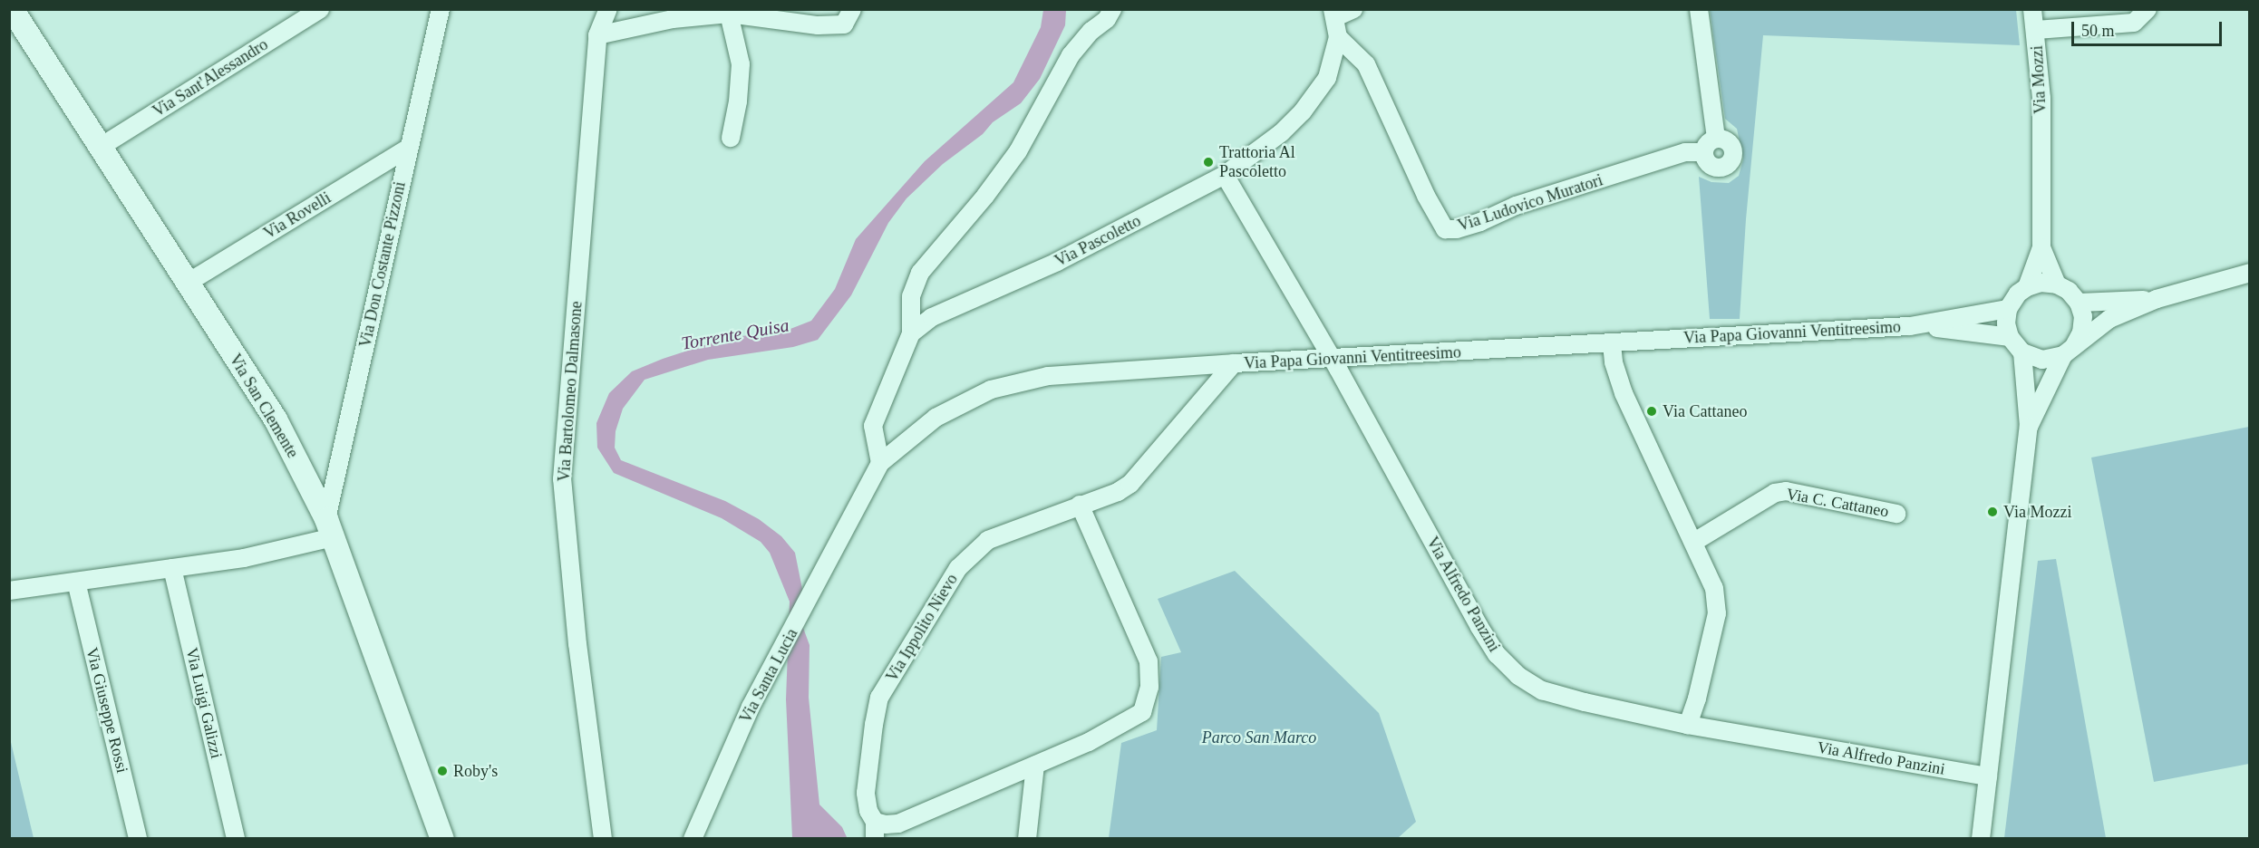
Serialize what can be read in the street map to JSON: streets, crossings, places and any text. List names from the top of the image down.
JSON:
{
  "streets": {
    "street": [
      "Via Sant'Alessandro",
      "Via Mozzi",
      "Via Ludovico Muratori",
      "Via Rovelli",
      "Via Pascoletto",
      "Via Don Costante Pizzoni",
      "Via Papa Giovanni Ventitreesimo",
      "Via Bartolomeo Dalmasone",
      "Via San Clemente",
      "Via C. Cattaneo",
      "Via Alfredo Panzini",
      "Via Ippolito Nievo",
      "Via Santa Lucia",
      "Via Luigi Galizzi",
      "Via Giuseppe Rossi"
    ]
  },
  "crossings": [
    ["Via Sant'Alessandro", "Via San Clemente"],
    ["Via Ludovico Muratori", "Via Pascoletto"],
    ["Via Rovelli", "Via Don Costante Pizzoni"],
    ["Via Rovelli", "Via San Clemente"],
    ["Via Pascoletto", "Via Papa Giovanni Ventitreesimo"],
    ["Via Pascoletto", "Via Alfredo Panzini"],
    ["Via Don Costante Pizzoni", "Via San Clemente"],
    ["Via Papa Giovanni Ventitreesimo", "Via Alfredo Panzini"],
    ["Via Papa Giovanni Ventitreesimo", "Via Ippolito Nievo"],
    ["Via Papa Giovanni Ventitreesimo", "Via Santa Lucia"]
  ],
  "water": ["Torrente Quisa"],
  "parks": ["Parco San Marco"],
  "places": [
    "Trattoria Al Pascoletto",
    "Via Cattaneo",
    "Via Mozzi",
    "Roby's"
  ],
  "scale_bar": "50 m"
}
